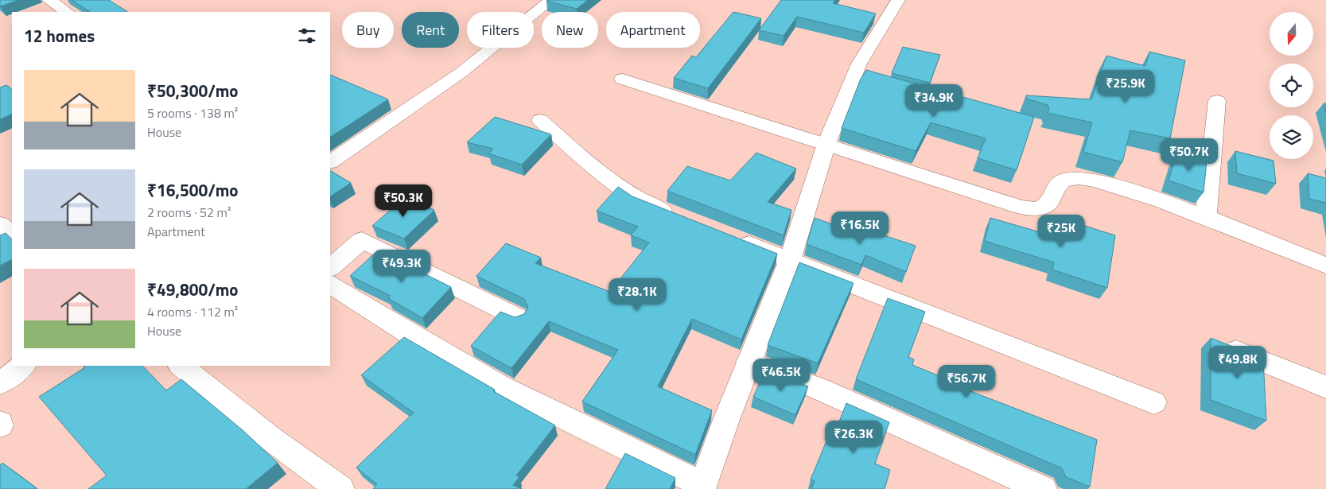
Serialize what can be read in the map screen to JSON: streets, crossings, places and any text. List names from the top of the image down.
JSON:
{
  "north": "bottom",
  "page": {
    "chip": [
      "Buy",
      "Rent",
      "Filters",
      "New",
      "Apartment"
    ],
    "heading": "12 homes",
    "list": [
      {
        "name": "₹50,300/mo",
        "note": "5 rooms · 138 m² · House"
      },
      {
        "name": "₹16,500/mo",
        "note": "2 rooms · 52 m² · Apartment"
      },
      {
        "name": "₹49,800/mo",
        "note": "4 rooms · 112 m² · House"
      }
    ],
    "price": [
      "₹25.9K",
      "₹34.9K",
      "₹50.7K",
      "₹50.3K",
      "₹16.5K",
      "₹25K",
      "₹49.3K",
      "₹28.1K",
      "₹49.8K",
      "₹46.5K",
      "₹56.7K",
      "₹26.3K"
    ]
  }
}
